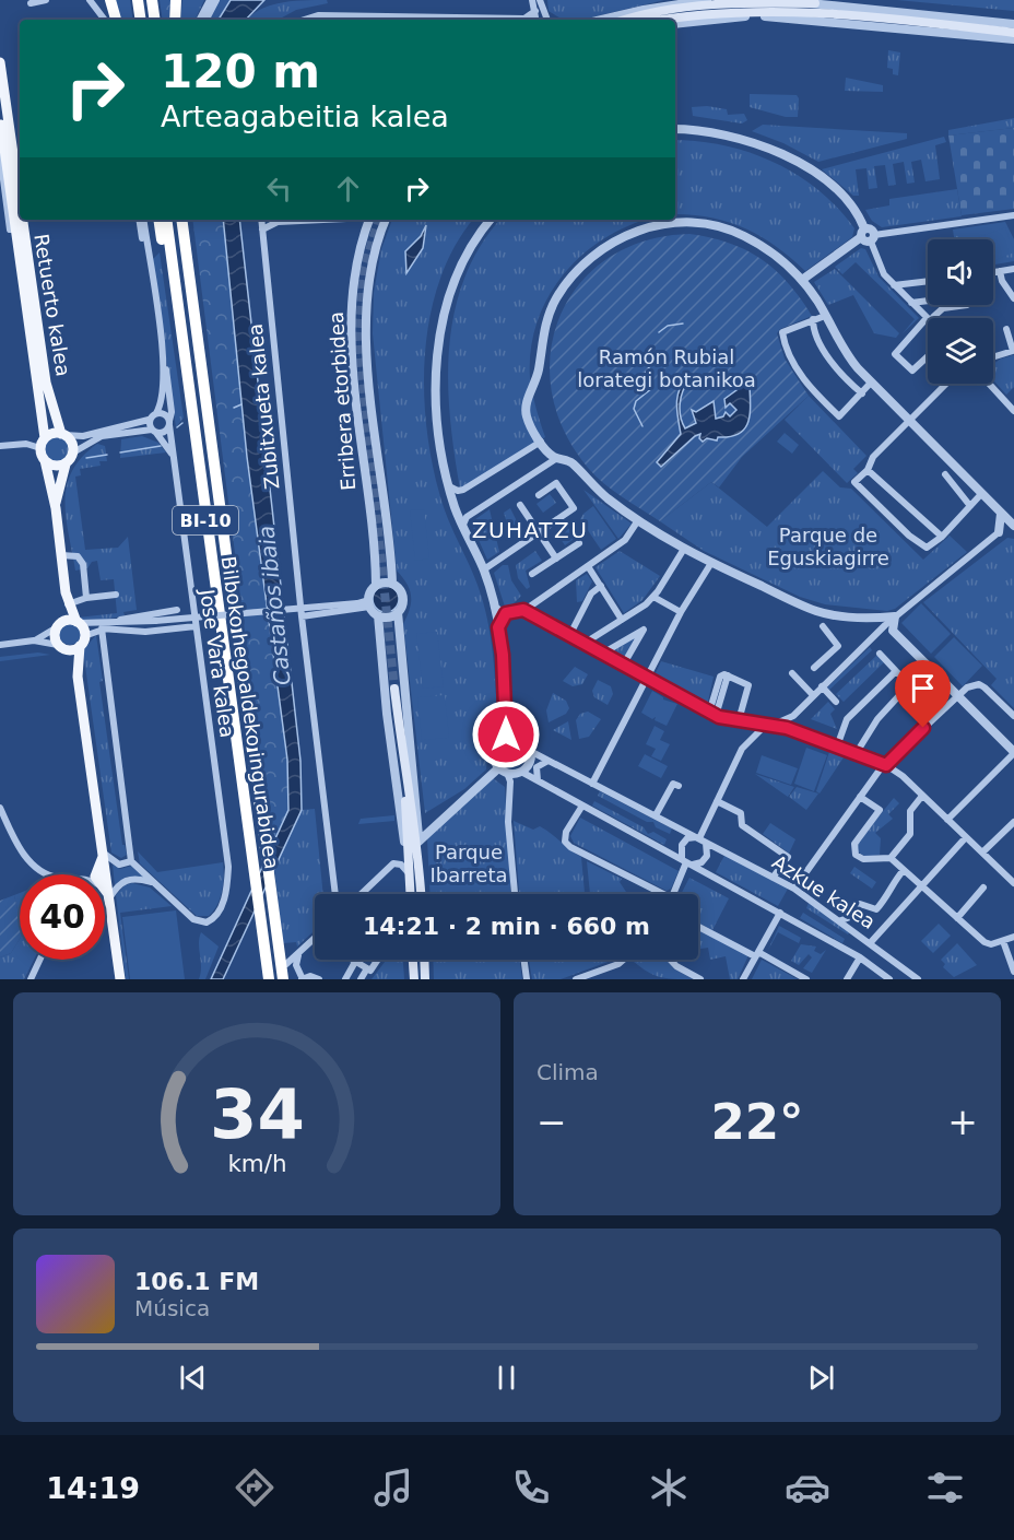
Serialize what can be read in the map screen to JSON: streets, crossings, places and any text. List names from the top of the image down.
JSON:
{
  "streets": {
    "highway": ["BI-10", "Bilboko hegoaldeko ingurabidea"],
    "main road": ["Retuerto kalea"],
    "street": [
      "Erribera etorbidea",
      "Zubitxueta kalea",
      "Jose Vara kalea",
      "Azkue kalea"
    ]
  },
  "districts": ["ZUHATZU"],
  "water": ["Castaños ibaia"],
  "parks": ["Ramón Rubial lorategi botanikoa", "Parque de Eguskiagirre", "Parque Ibarreta"],
  "page": {
    "turn": ["120 m", "Arteagabeitia kalea"],
    "limit": "40",
    "trip": "14:21 · 2 min · 660 m",
    "tile": "Clima",
    "heat": ["−", "22°", "+"],
    "song": ["106.1 FM", "Música"],
    "tabs": "14:19",
    "gauge": ["34", "km/h"]
  }
}
